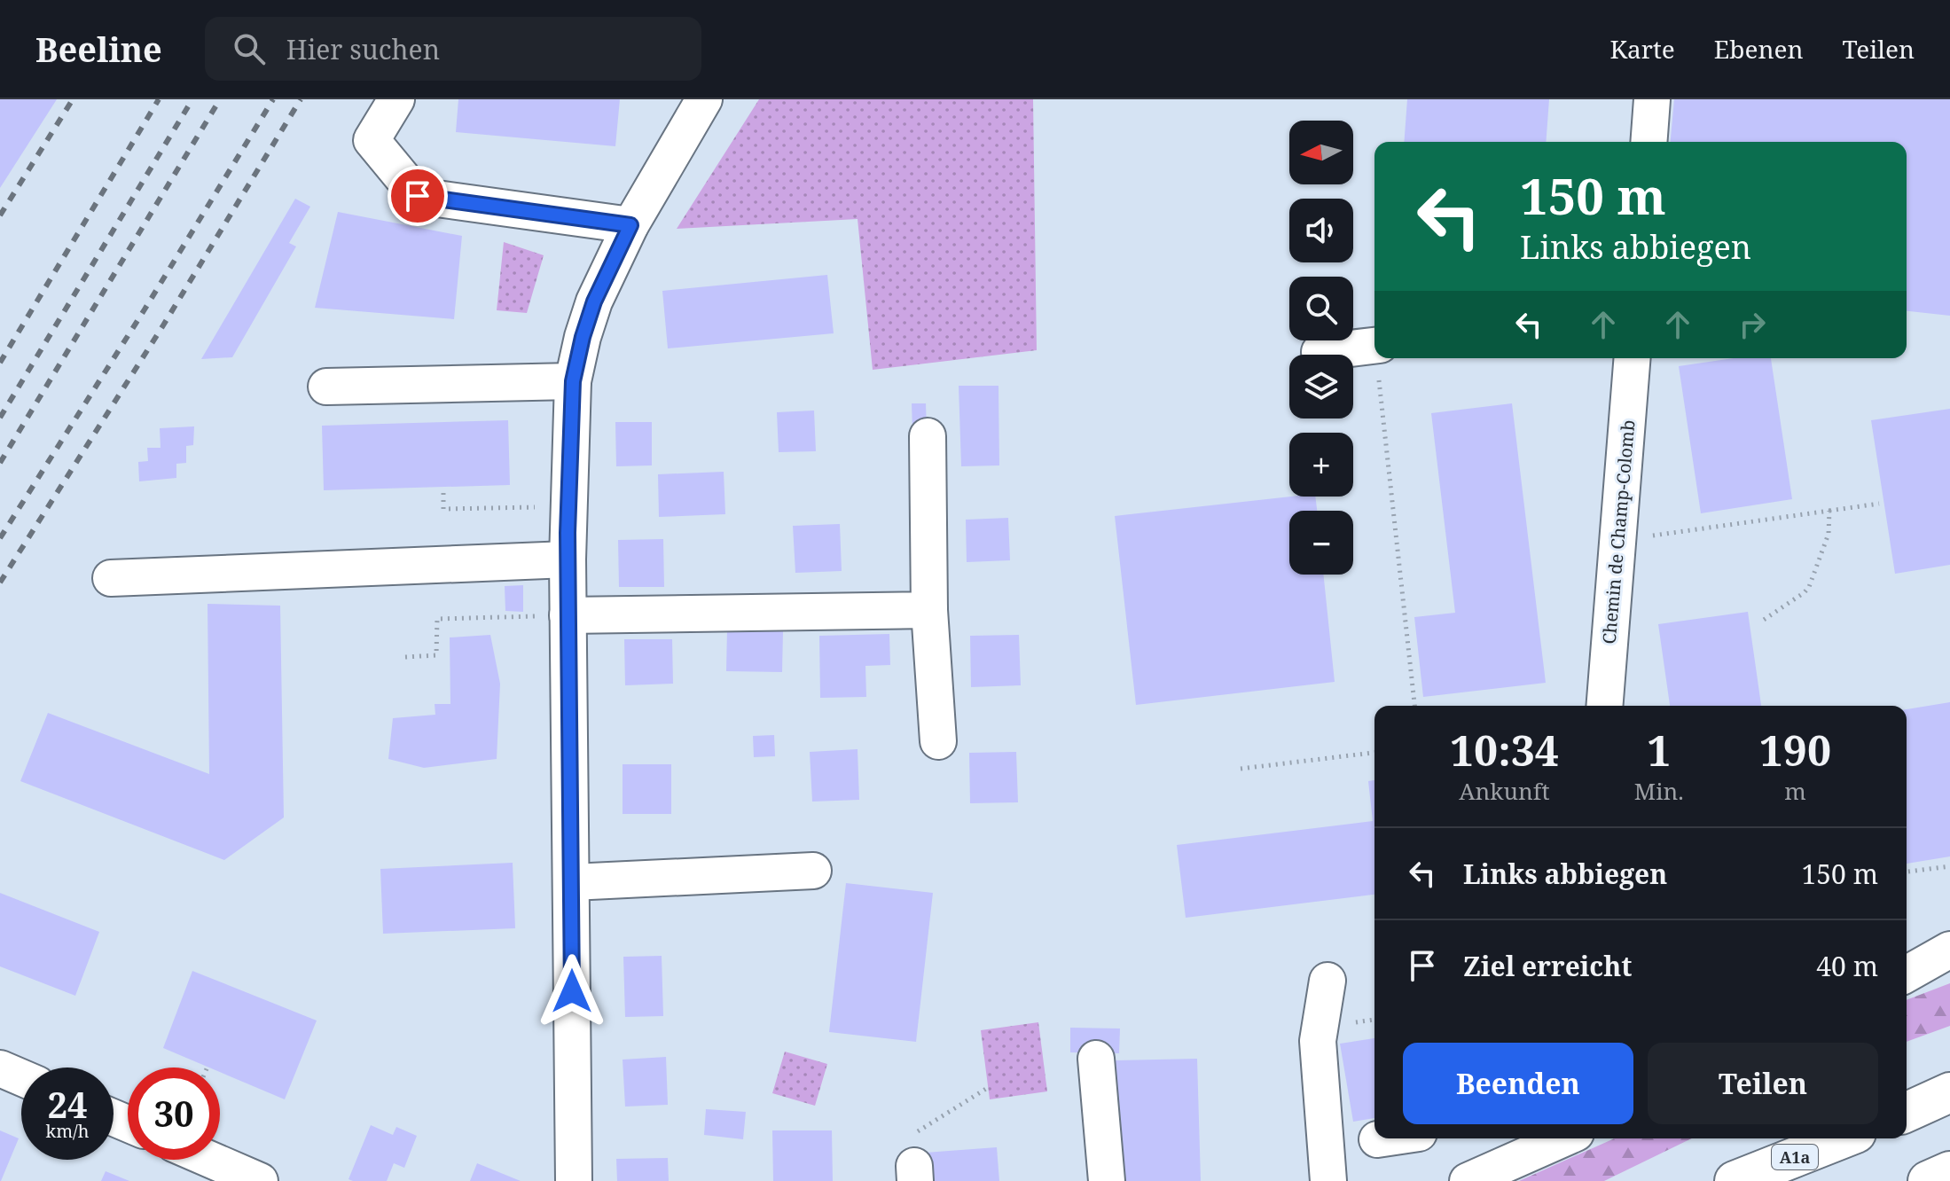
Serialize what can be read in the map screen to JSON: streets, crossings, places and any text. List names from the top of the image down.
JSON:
{
  "streets": {
    "highway": ["A1a"],
    "street": ["Chemin de Champ-Colomb"]
  },
  "north": "left",
  "page": {
    "header": "Beeline",
    "search": "Hier suchen",
    "nav": ["Karte", "Ebenen", "Teilen"],
    "map_buttons": ["+", "−"],
    "turn": ["150 m", "Links abbiegen"],
    "eta": [
      "10:34",
      "Ankunft",
      "1",
      "Min.",
      "190",
      "m"
    ],
    "list": [
      {
        "name": "Links abbiegen",
        "value": "150 m"
      },
      {
        "name": "Ziel erreicht",
        "value": "40 m"
      }
    ],
    "buttons": ["Beenden", "Teilen"],
    "speed": "24 km/h",
    "limit": "30"
  }
}
